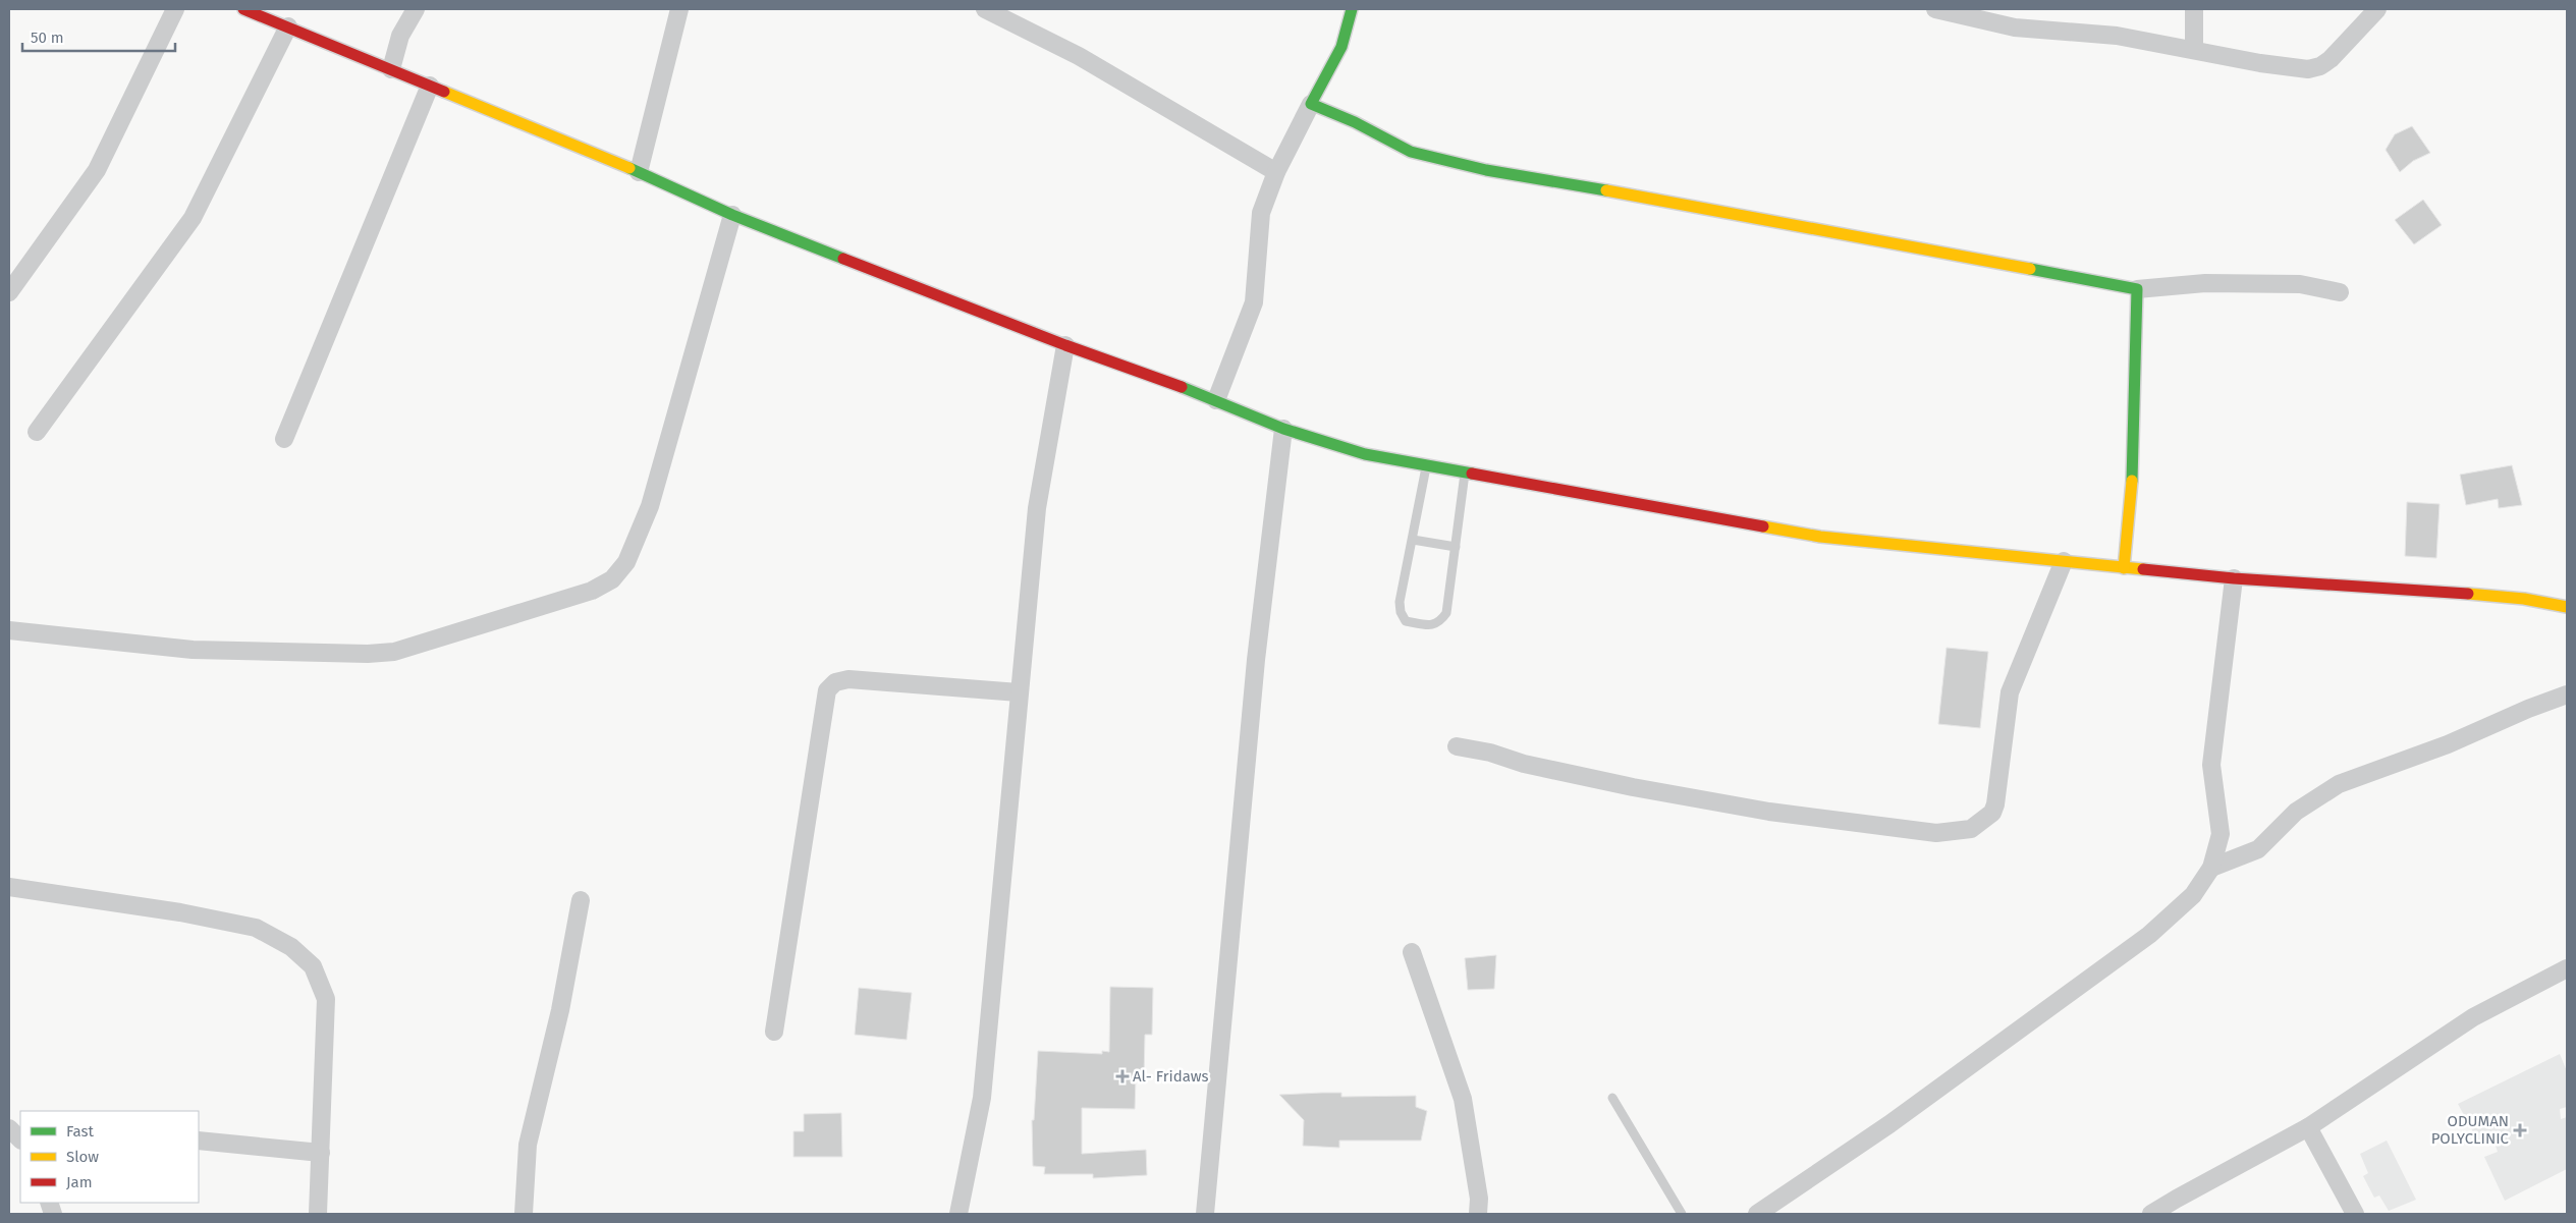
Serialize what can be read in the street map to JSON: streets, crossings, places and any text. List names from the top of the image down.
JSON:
{
  "places": {
    "health": ["Al- Fridaws", "ODUMAN POLYCLINIC"]
  },
  "legend": ["Fast", "Slow", "Jam"],
  "scale_bar": "50 m"
}
